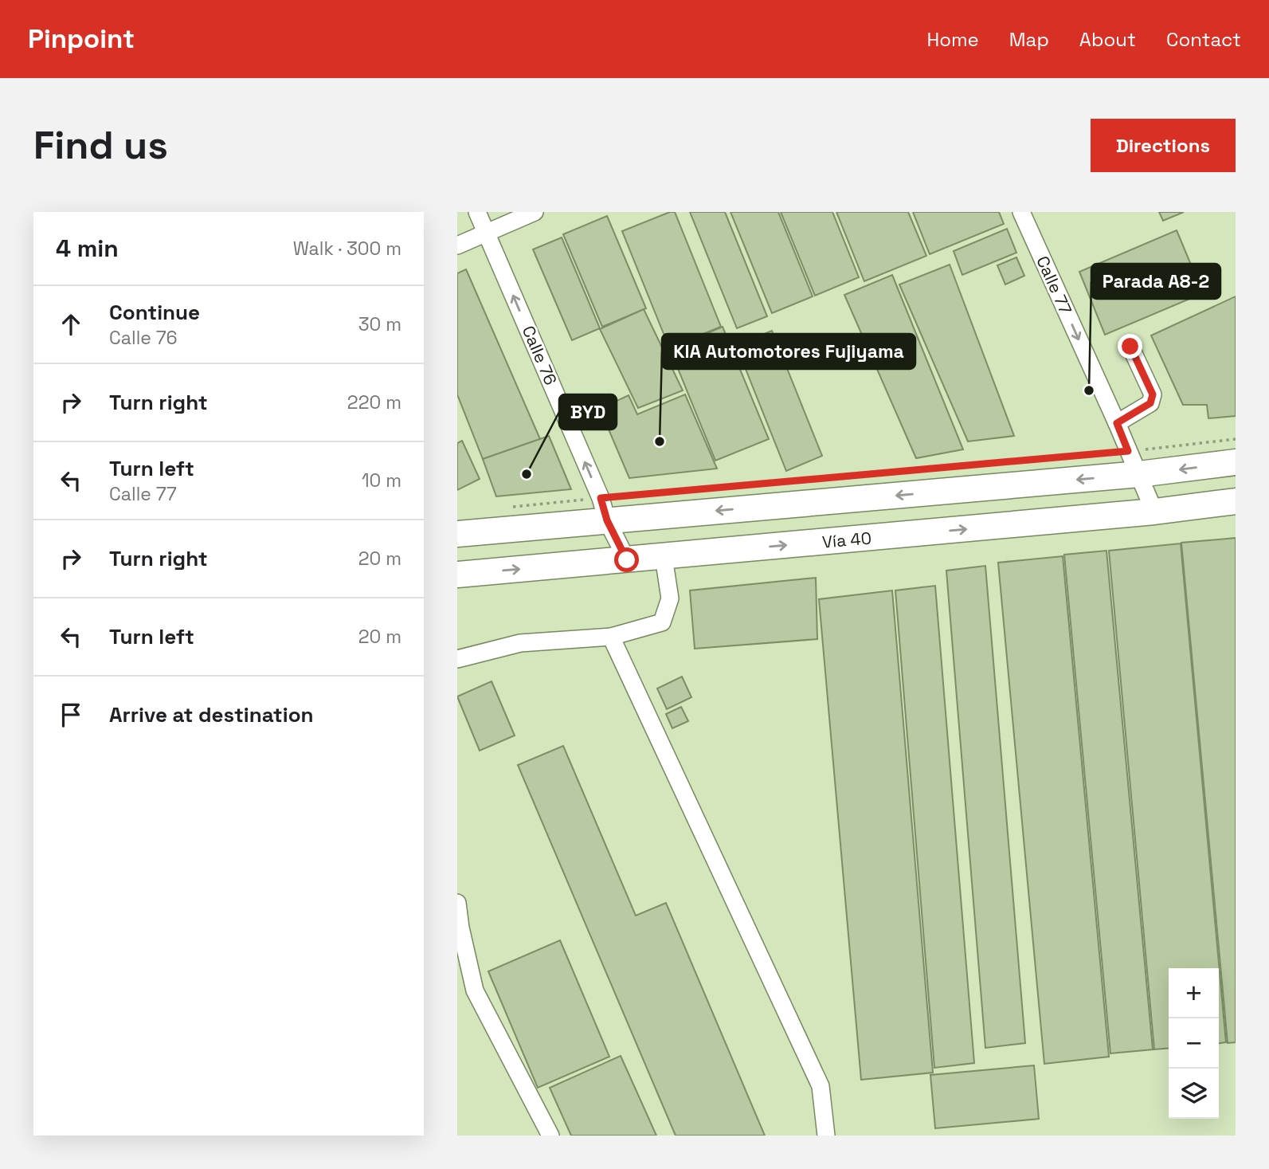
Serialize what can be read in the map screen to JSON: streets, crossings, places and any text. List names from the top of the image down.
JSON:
{
  "streets": {
    "highway": ["Vía 40"],
    "street": ["Calle 77", "Calle 76"]
  },
  "crossings": [
    ["Calle 77", "Vía 40"],
    ["Calle 76", "Vía 40"]
  ],
  "one_way": ["Calle 77", "Calle 76"],
  "places": ["Parada A8-2", "KIA Automotores Fujiyama", "BYD"],
  "page": {
    "header": "Pinpoint",
    "nav": [
      "Home",
      "Map",
      "About",
      "Contact"
    ],
    "buttons": "Directions",
    "title": "Find us",
    "heading": ["4 min", "Walk · 300 m"],
    "list": [
      ["Continue", "Calle 76", "30 m"],
      ["Turn right", "220 m"],
      ["Turn left", "Calle 77", "10 m"],
      ["Turn right", "20 m"],
      ["Turn left", "20 m"],
      "Arrive at destination"
    ],
    "map_buttons": ["+", "−"]
  }
}
